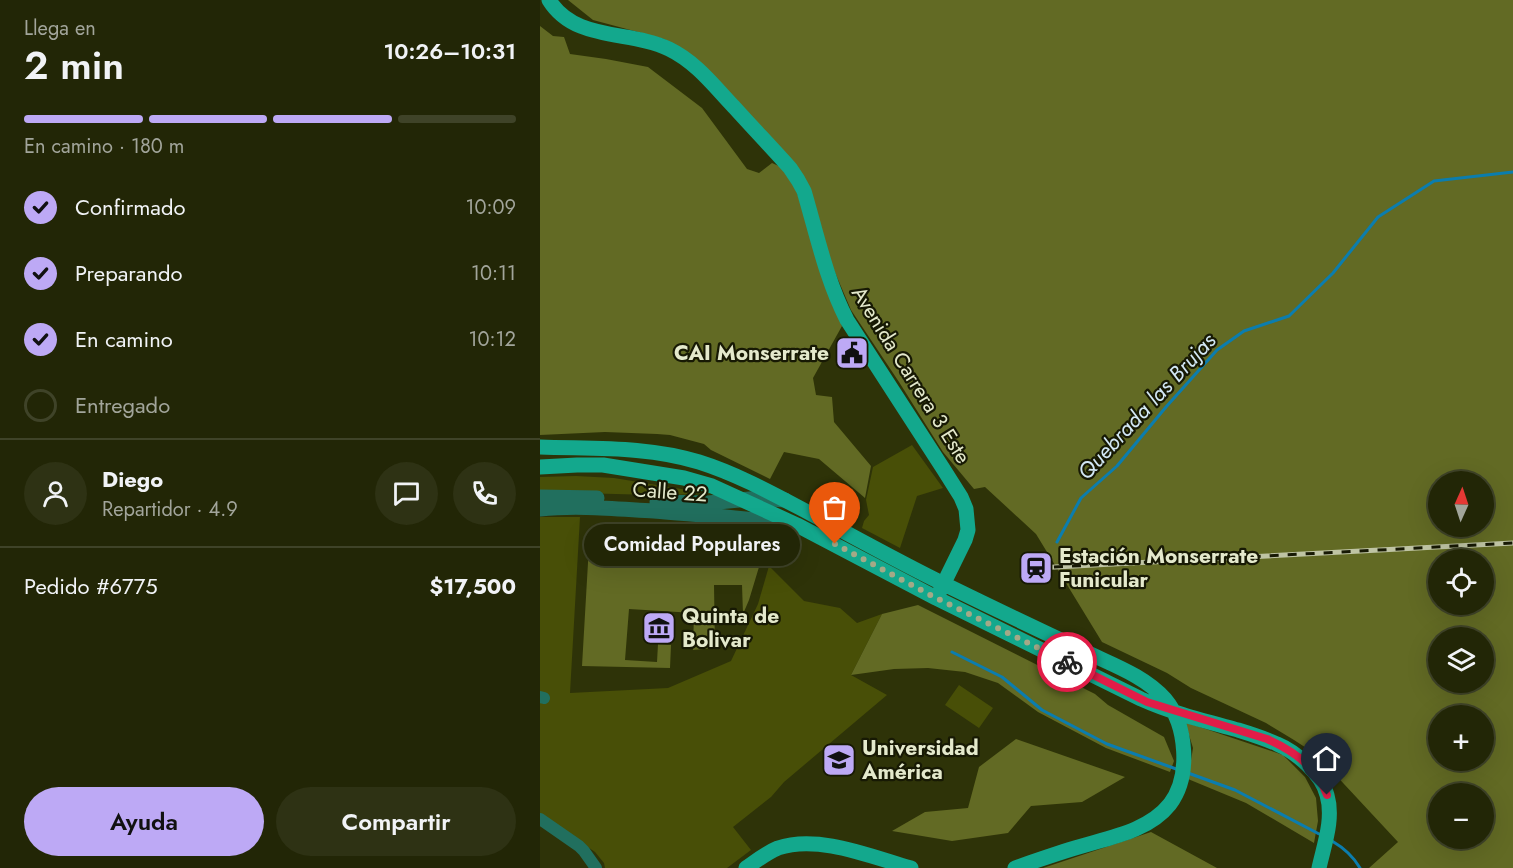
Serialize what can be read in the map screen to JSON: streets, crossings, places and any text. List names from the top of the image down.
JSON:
{
  "streets": {
    "main road": ["Avenida Carrera 3 Este"],
    "street": ["Calle 22"]
  },
  "water": ["Quebrada las Brujas"],
  "places": {
    "public building": ["CAI Monserrate"],
    "other": ["Comidad Populares"],
    "station": ["Estación Monserrate Funicular"],
    "museum": ["Quinta de Bolivar"],
    "school or university": ["Universidad América"]
  },
  "north": "top",
  "page": {
    "heading": ["2 min", "Llega en", "10:26–10:31"],
    "panel": [
      "Diego",
      "Repartidor · 4.9",
      "Pedido #6775",
      "$17,500"
    ],
    "bar": "En camino · 180 m",
    "list": [
      ["Confirmado", "10:09"],
      ["Preparando", "10:11"],
      ["En camino", "10:12"],
      "Entregado"
    ],
    "map_buttons": ["+", "−"],
    "bubble": "Comidad Populares",
    "buttons": ["Ayuda", "Compartir"]
  }
}
